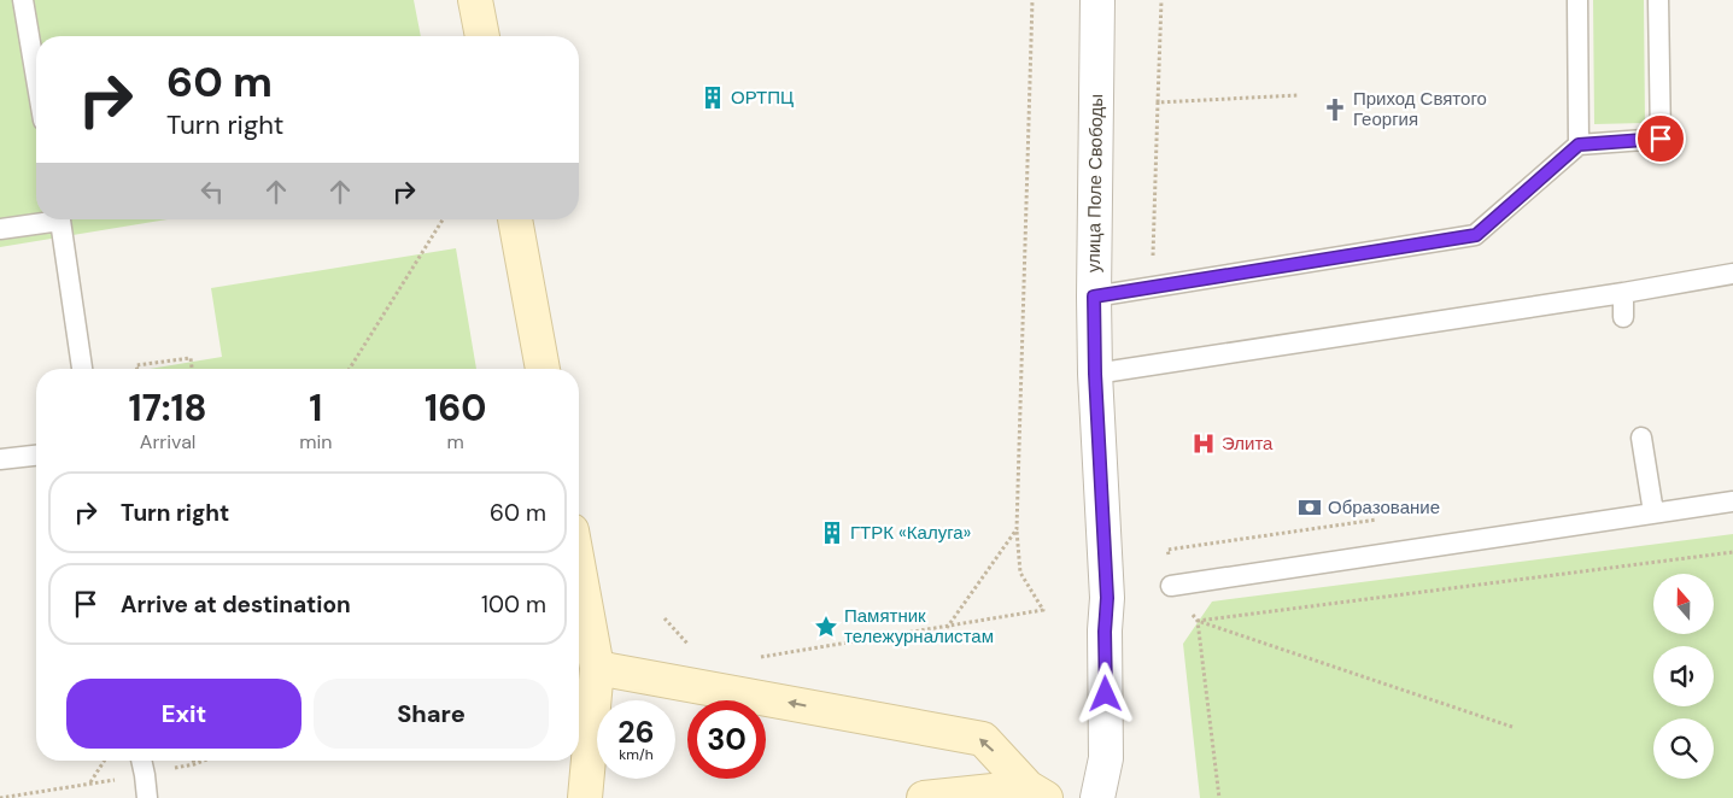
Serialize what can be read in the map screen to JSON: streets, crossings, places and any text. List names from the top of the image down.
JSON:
{
  "streets": {
    "street": ["улица Поле Свободы"]
  },
  "places": {
    "building": ["ОРТПЦ", "ГТРК «Калуга»"],
    "church": ["Приход Святого Георгия"],
    "hospital": ["Элита"],
    "bank": ["Образование"],
    "place": ["Памятник тележурналистам"]
  },
  "north": "top",
  "page": {
    "turn": ["60 m", "Turn right"],
    "eta": [
      "17:18",
      "Arrival",
      "1",
      "min",
      "160",
      "m"
    ],
    "list": [
      {
        "name": "Turn right",
        "value": "60 m"
      },
      {
        "name": "Arrive at destination",
        "value": "100 m"
      }
    ],
    "buttons": ["Exit", "Share"],
    "speed": "26 km/h",
    "limit": "30"
  }
}
